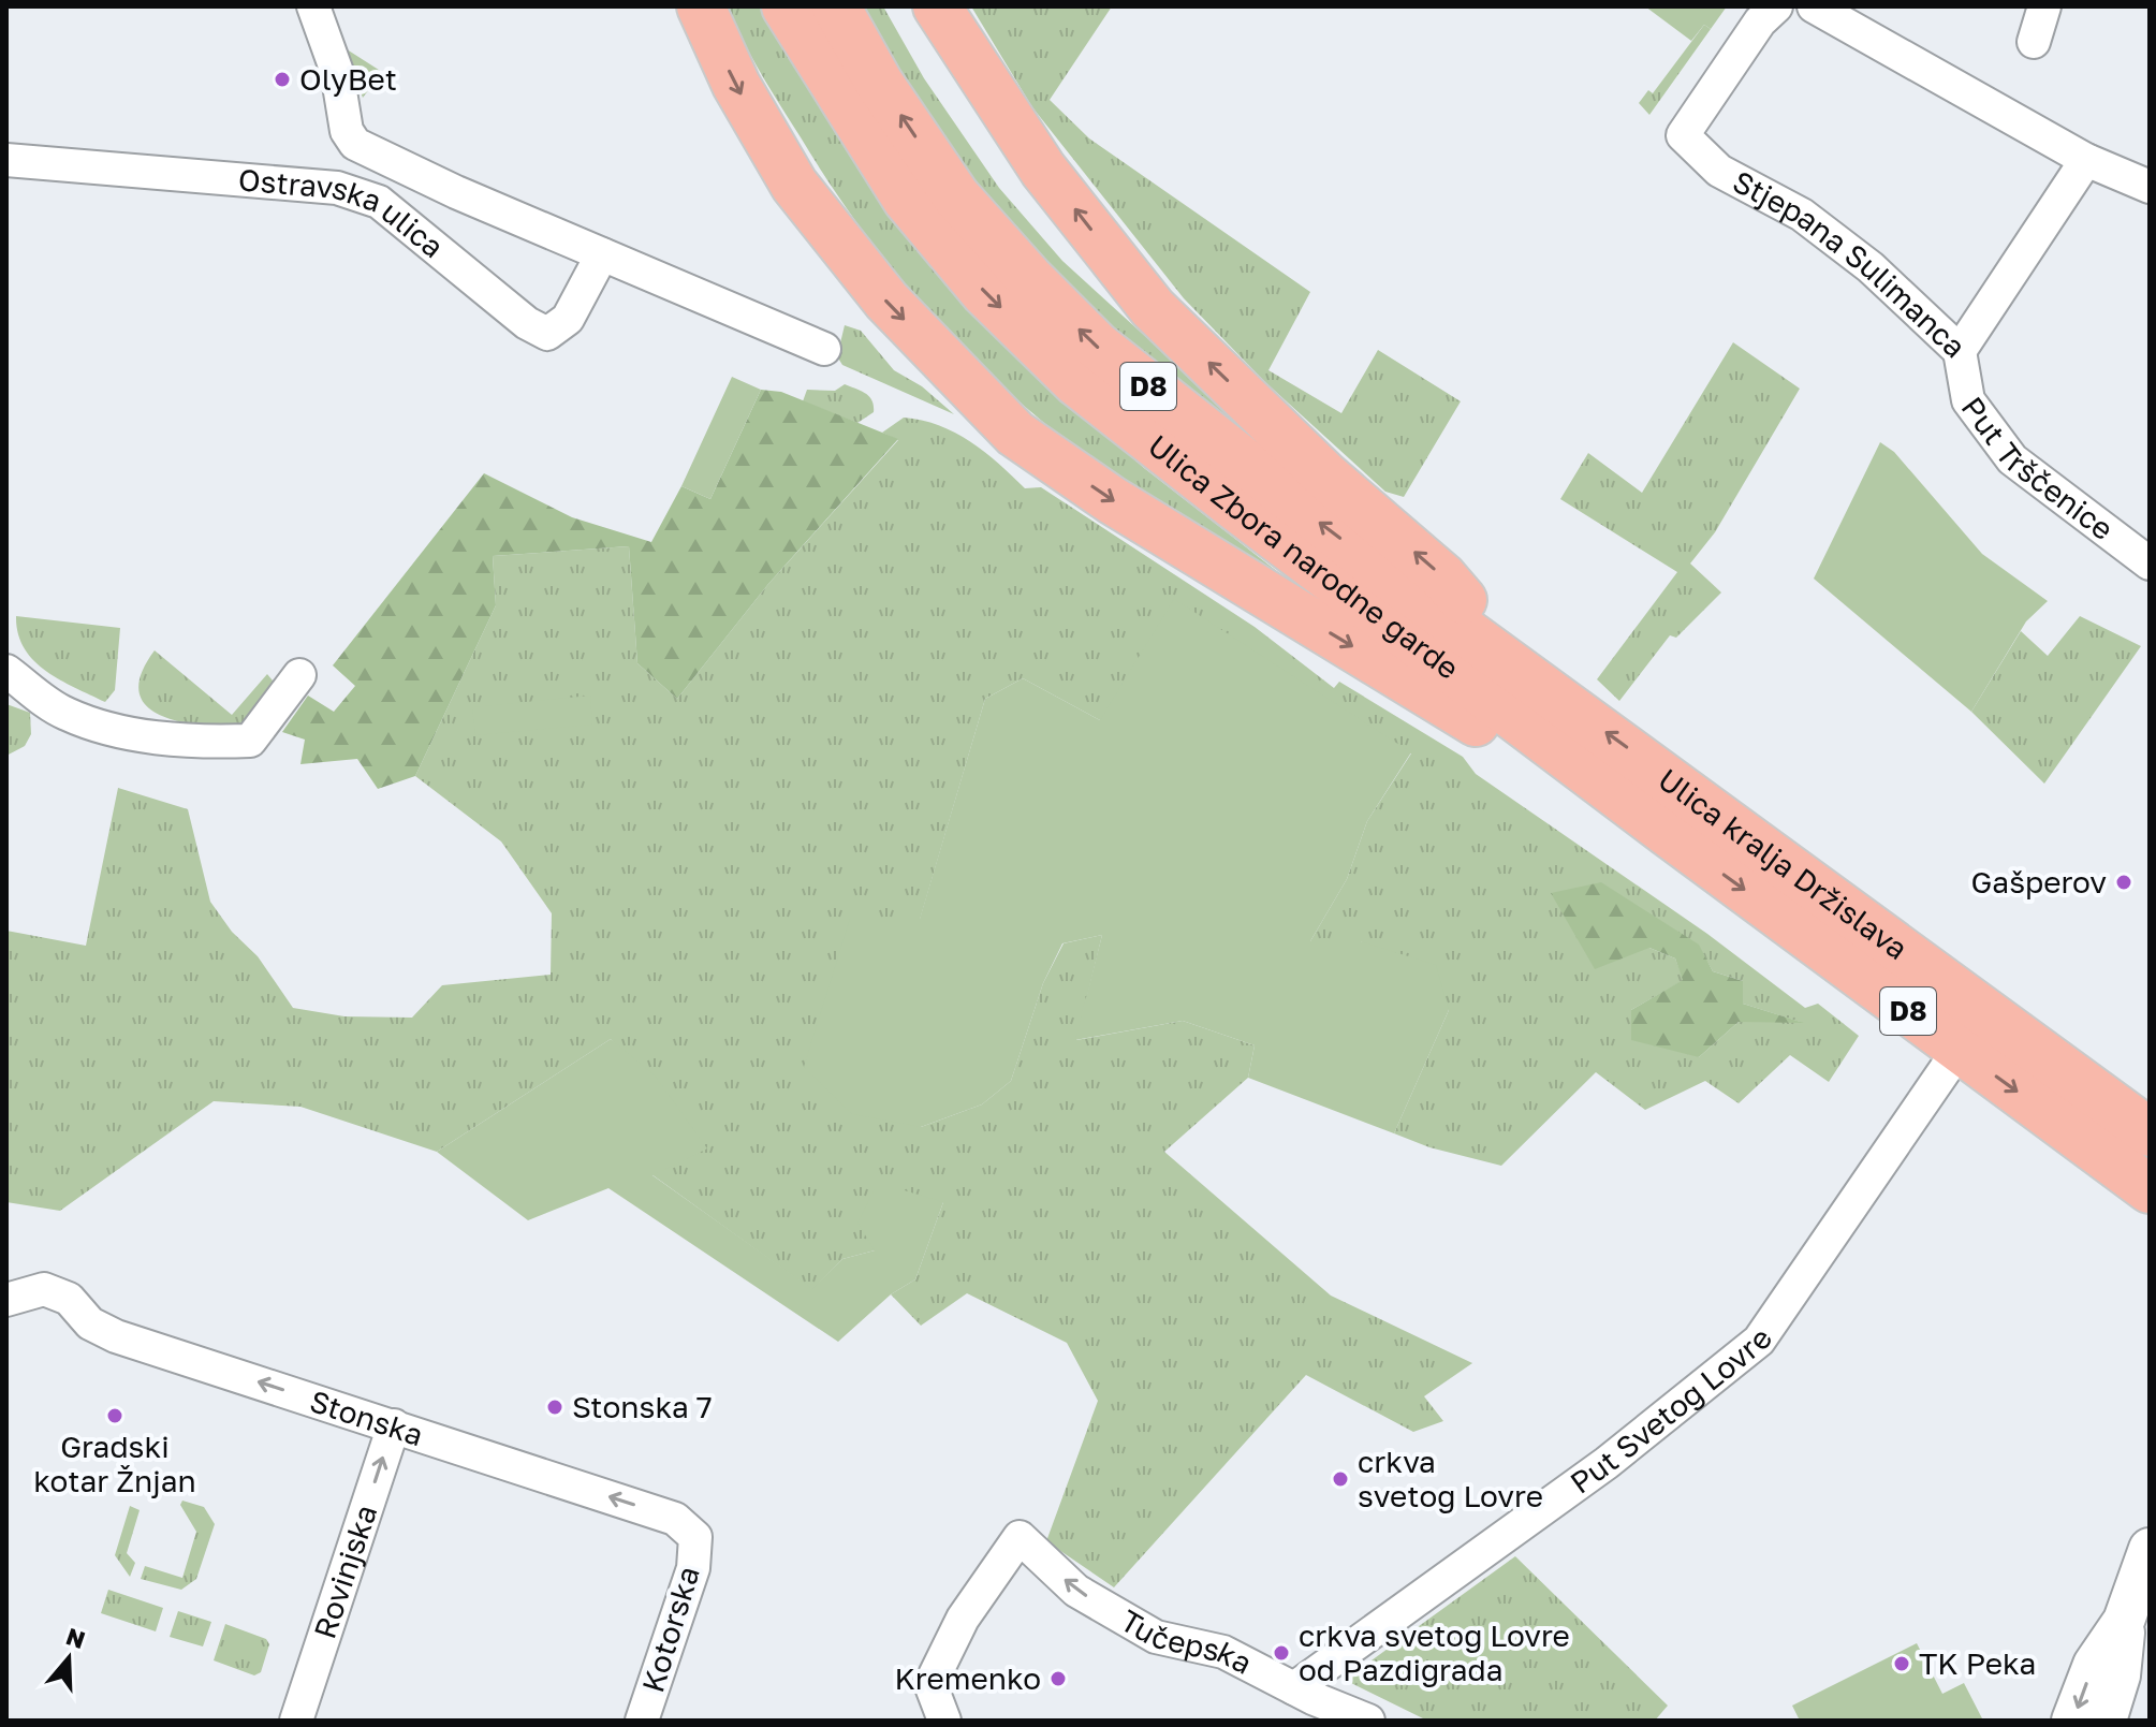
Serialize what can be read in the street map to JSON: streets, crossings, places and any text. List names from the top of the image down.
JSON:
{
  "streets": {
    "highway": ["D8", "Ulica Zbora narodne garde", "Ulica kralja Držislava"],
    "street": [
      "Ostravska ulica",
      "Stjepana Sulimanca",
      "Put Trščenice",
      "Put Svetog Lovre",
      "Stonska",
      "Rovinjska",
      "Kotorska",
      "Tučepska"
    ]
  },
  "crossings": [
    ["Stjepana Sulimanca", "Put Trščenice"],
    ["Ulica Zbora narodne garde", "Ulica kralja Držislava"],
    ["Ulica kralja Držislava", "Put Svetog Lovre"],
    ["Put Svetog Lovre", "Tučepska"],
    ["Stonska", "Rovinjska"],
    ["Stonska", "Kotorska"]
  ],
  "one_way": ["Stonska", "Rovinjska"],
  "places": [
    "OlyBet",
    "Gašperov",
    "Stonska 7",
    "Gradski kotar Žnjan",
    "crkva svetog Lovre",
    "crkva svetog Lovre od Pazdigrada",
    "TK Peka",
    "Kremenko"
  ],
  "north": "top"
}
